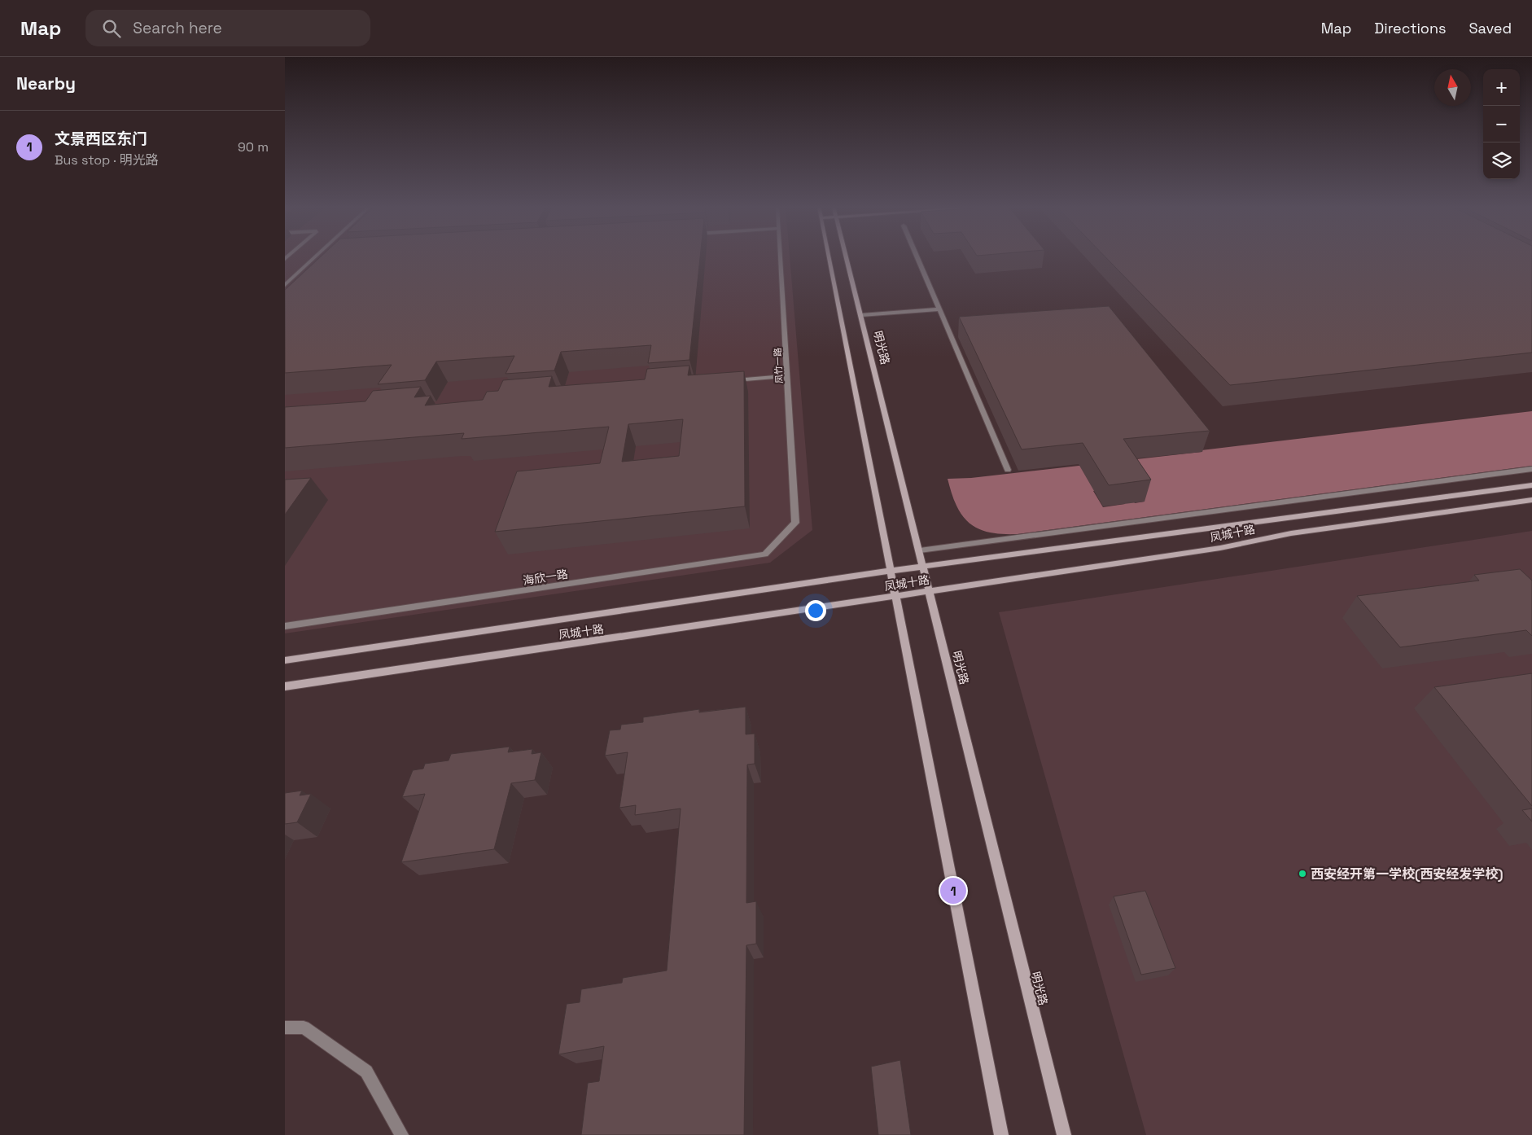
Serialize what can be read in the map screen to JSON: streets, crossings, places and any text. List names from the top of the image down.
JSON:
{
  "streets": {
    "main road": ["明光路", "凤城十路"],
    "street": ["凤竹一路", "海欣一路"]
  },
  "crossings": [
    ["明光路", "凤城十路"],
    ["凤竹一路", "海欣一路"]
  ],
  "places": ["西安经开第一学校(西安经发学校)"],
  "north": "top",
  "page": {
    "header": "Map",
    "search": "Search here",
    "nav": ["Map", "Directions", "Saved"],
    "heading": "Nearby",
    "map_buttons": ["+", "−"],
    "list": [
      {
        "mark": "1",
        "name": "文景西区东门",
        "note": "Bus stop · 明光路",
        "value": "90 m"
      }
    ],
    "pins": "1"
  }
}
